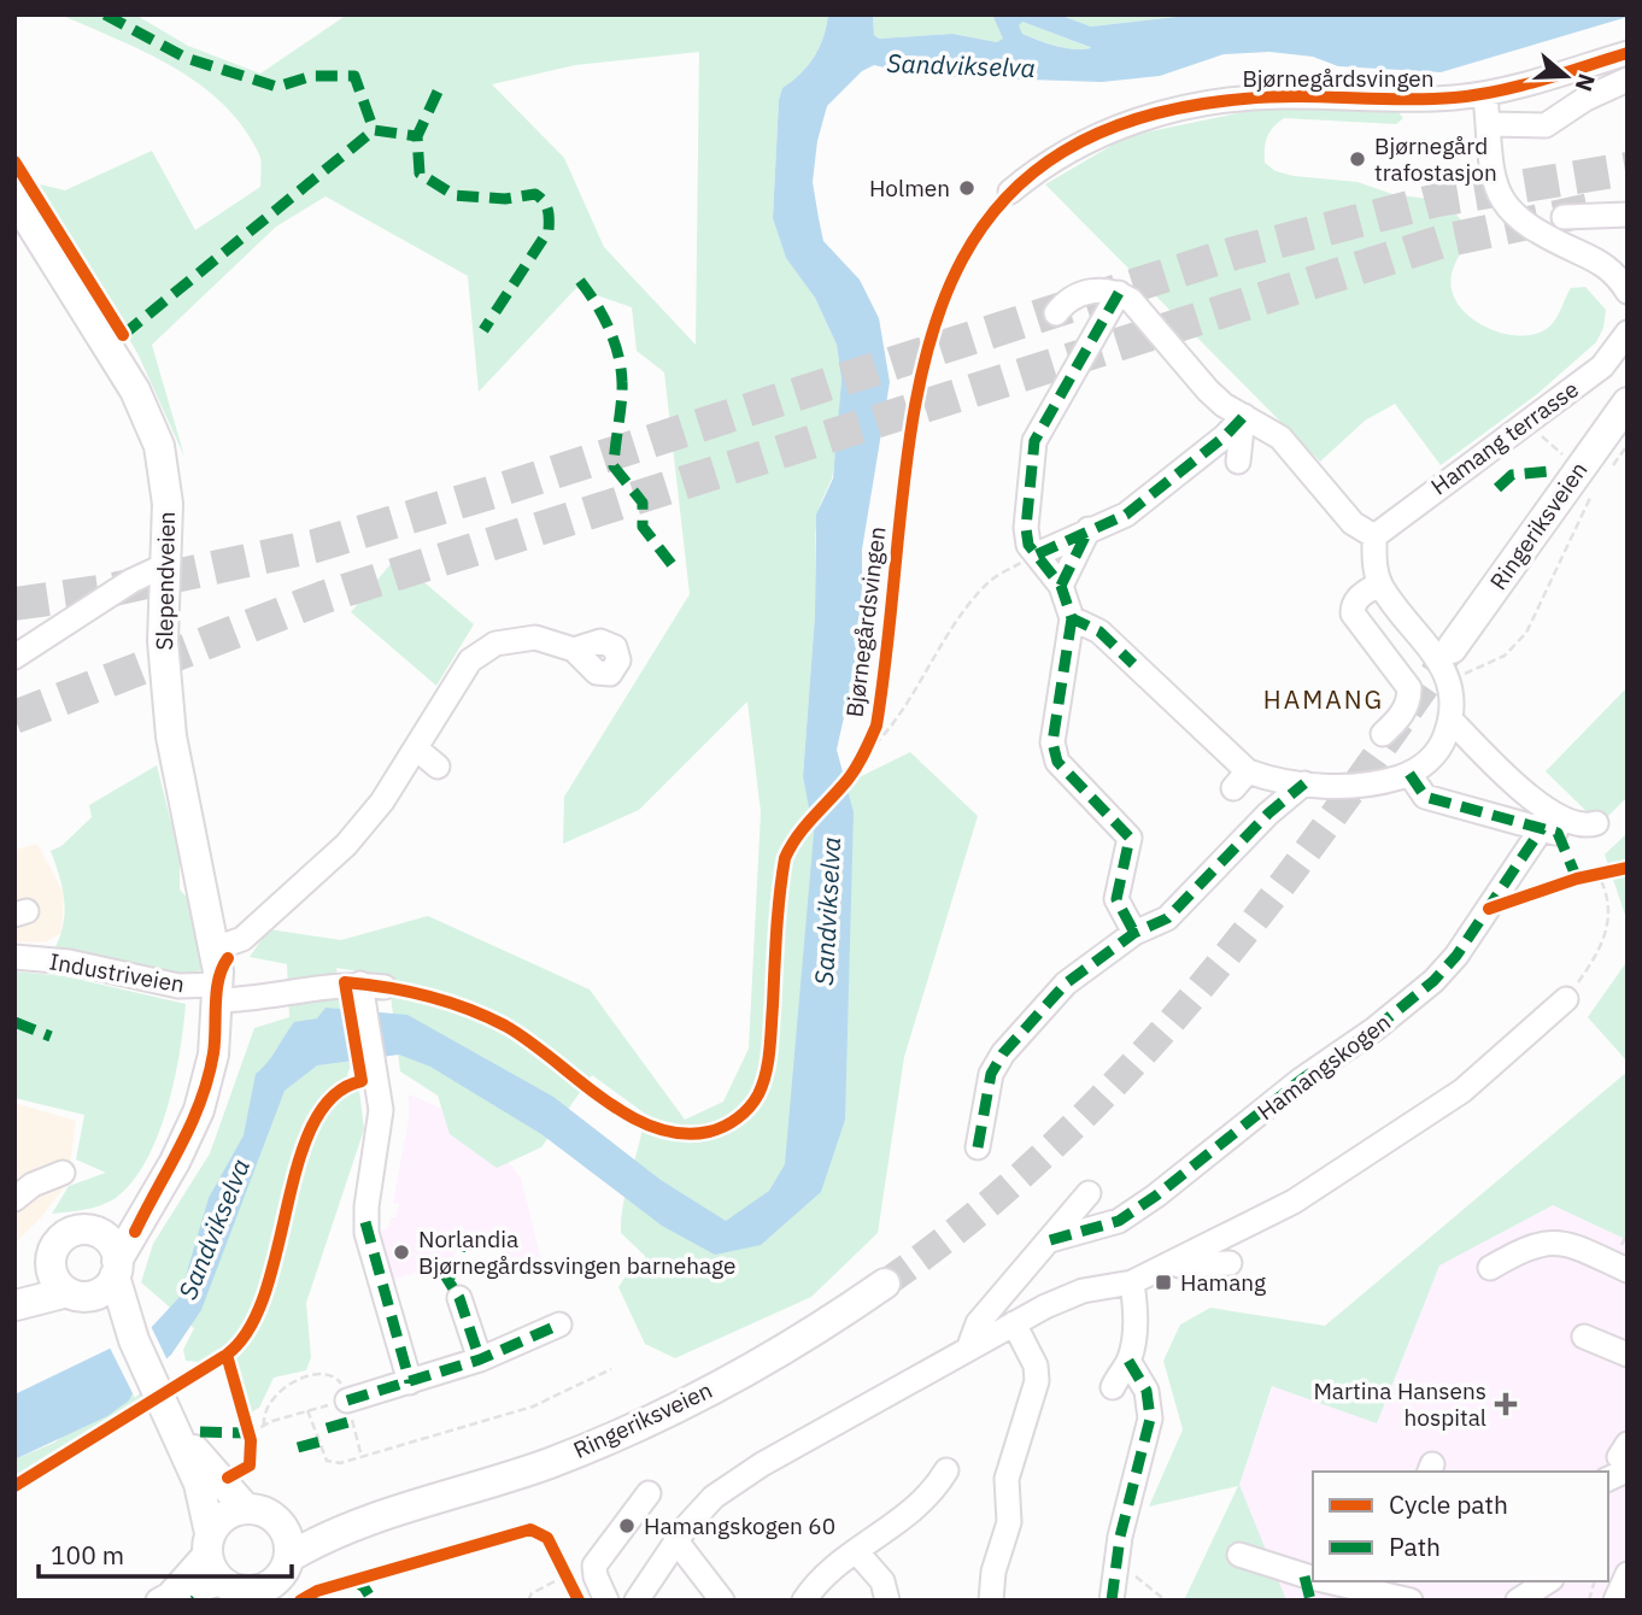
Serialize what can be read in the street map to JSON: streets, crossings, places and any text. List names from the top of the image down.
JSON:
{
  "streets": {
    "main road": ["Ringeriksveien", "Slependveien"],
    "street": [
      "Bjørnegårdsvingen",
      "Hamang terrasse",
      "Industriveien",
      "Hamangskogen"
    ]
  },
  "crossings": [
    ["Slependveien", "Industriveien"]
  ],
  "districts": ["HAMANG"],
  "water": ["Sandvikselva"],
  "places": {
    "other": [
      "Bjørnegård trafostasjon",
      "Holmen",
      "Norlandia Bjørnegårdssvingen barnehage",
      "Hamangskogen 60"
    ],
    "transit": ["Hamang"],
    "health": ["Martina Hansens hospital"]
  },
  "legend": ["Cycle path", "Path"],
  "scale_bar": "100 m",
  "north": "right"
}
